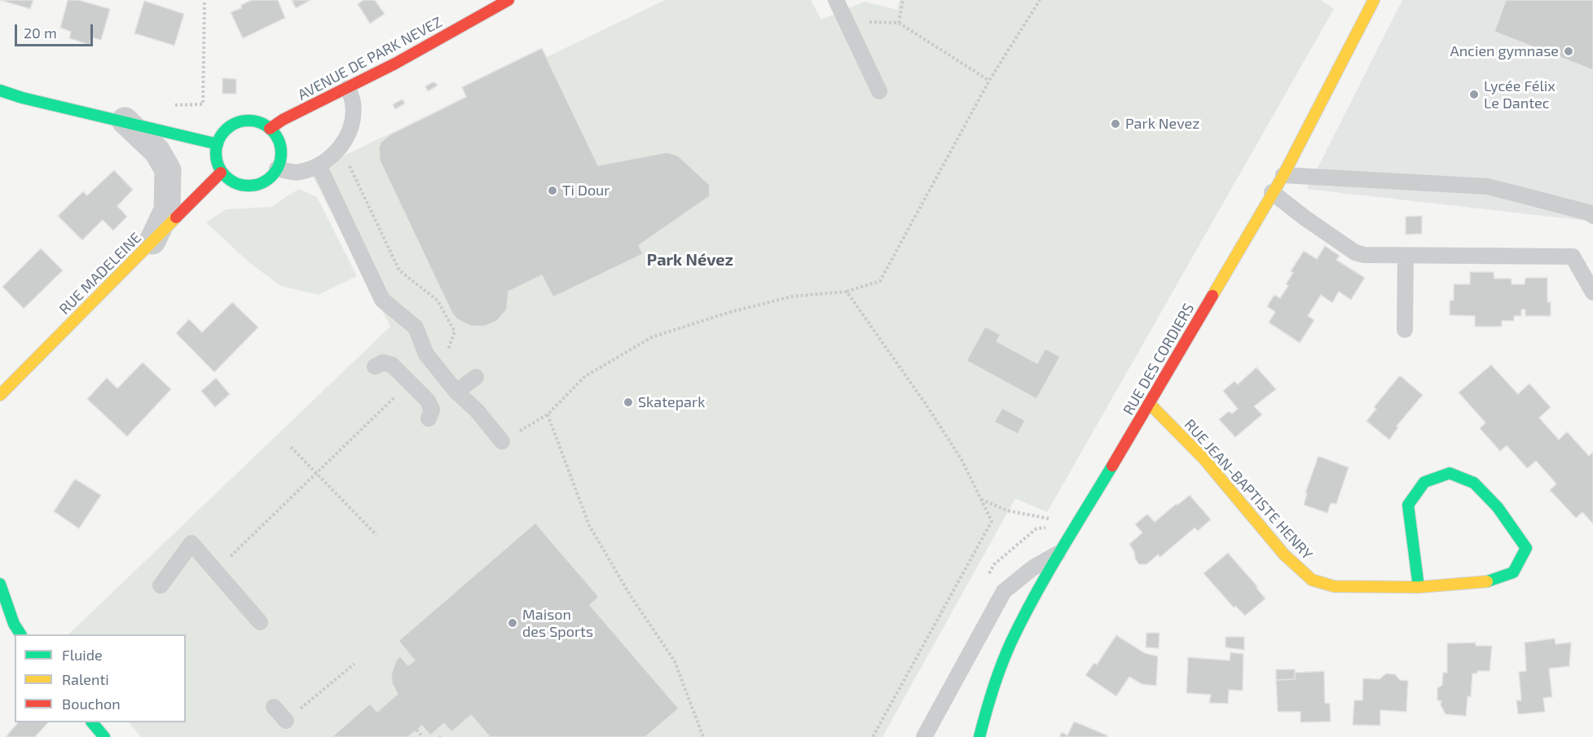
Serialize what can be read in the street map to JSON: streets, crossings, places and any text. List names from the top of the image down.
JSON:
{
  "streets": {
    "street": [
      "AVENUE DE PARK NEVEZ",
      "RUE MADELEINE",
      "RUE DES CORDIERS",
      "RUE JEAN-BAPTISTE HENRY"
    ]
  },
  "crossings": [
    ["AVENUE DE PARK NEVEZ", "RUE MADELEINE"],
    ["RUE DES CORDIERS", "RUE JEAN-BAPTISTE HENRY"]
  ],
  "districts": ["Park Névez"],
  "places": [
    "Ancien gymnase",
    "Lycée Félix Le Dantec",
    "Park Nevez",
    "Ti Dour",
    "Skatepark",
    "Maison des Sports"
  ],
  "legend": ["Fluide", "Ralenti", "Bouchon"],
  "scale_bar": "20 m"
}
